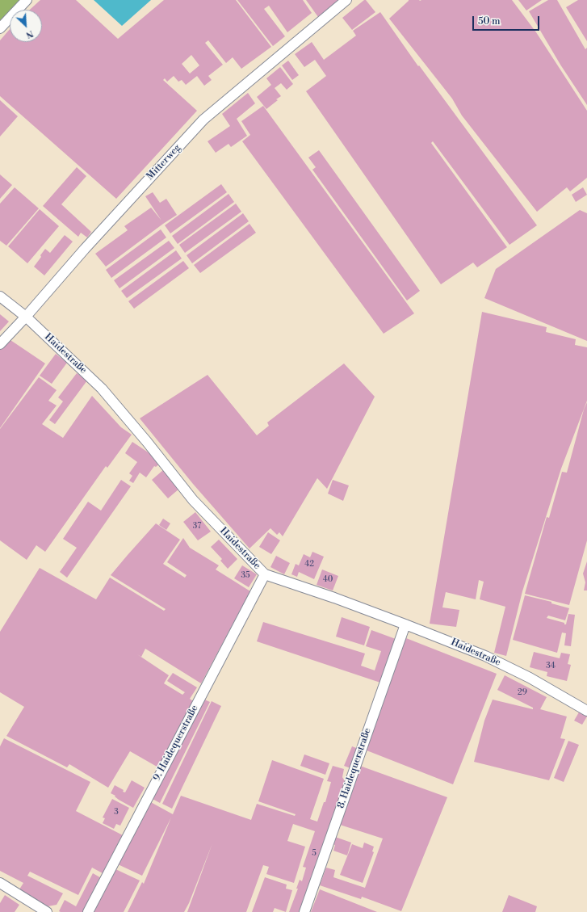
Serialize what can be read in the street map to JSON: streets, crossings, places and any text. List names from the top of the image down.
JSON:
{
  "streets": {
    "street": [
      "Mitterweg",
      "Haidestraße",
      "9. Haidequerstraße",
      "8. Haidequerstraße"
    ]
  },
  "crossings": [
    ["Mitterweg", "Haidestraße"],
    ["Haidestraße", "9. Haidequerstraße"],
    ["Haidestraße", "8. Haidequerstraße"]
  ],
  "house_numbers": [
    "37",
    "42",
    "35",
    "40",
    "34",
    "29",
    "3",
    "5"
  ],
  "scale_bar": "50 m",
  "north": "bottom right"
}
